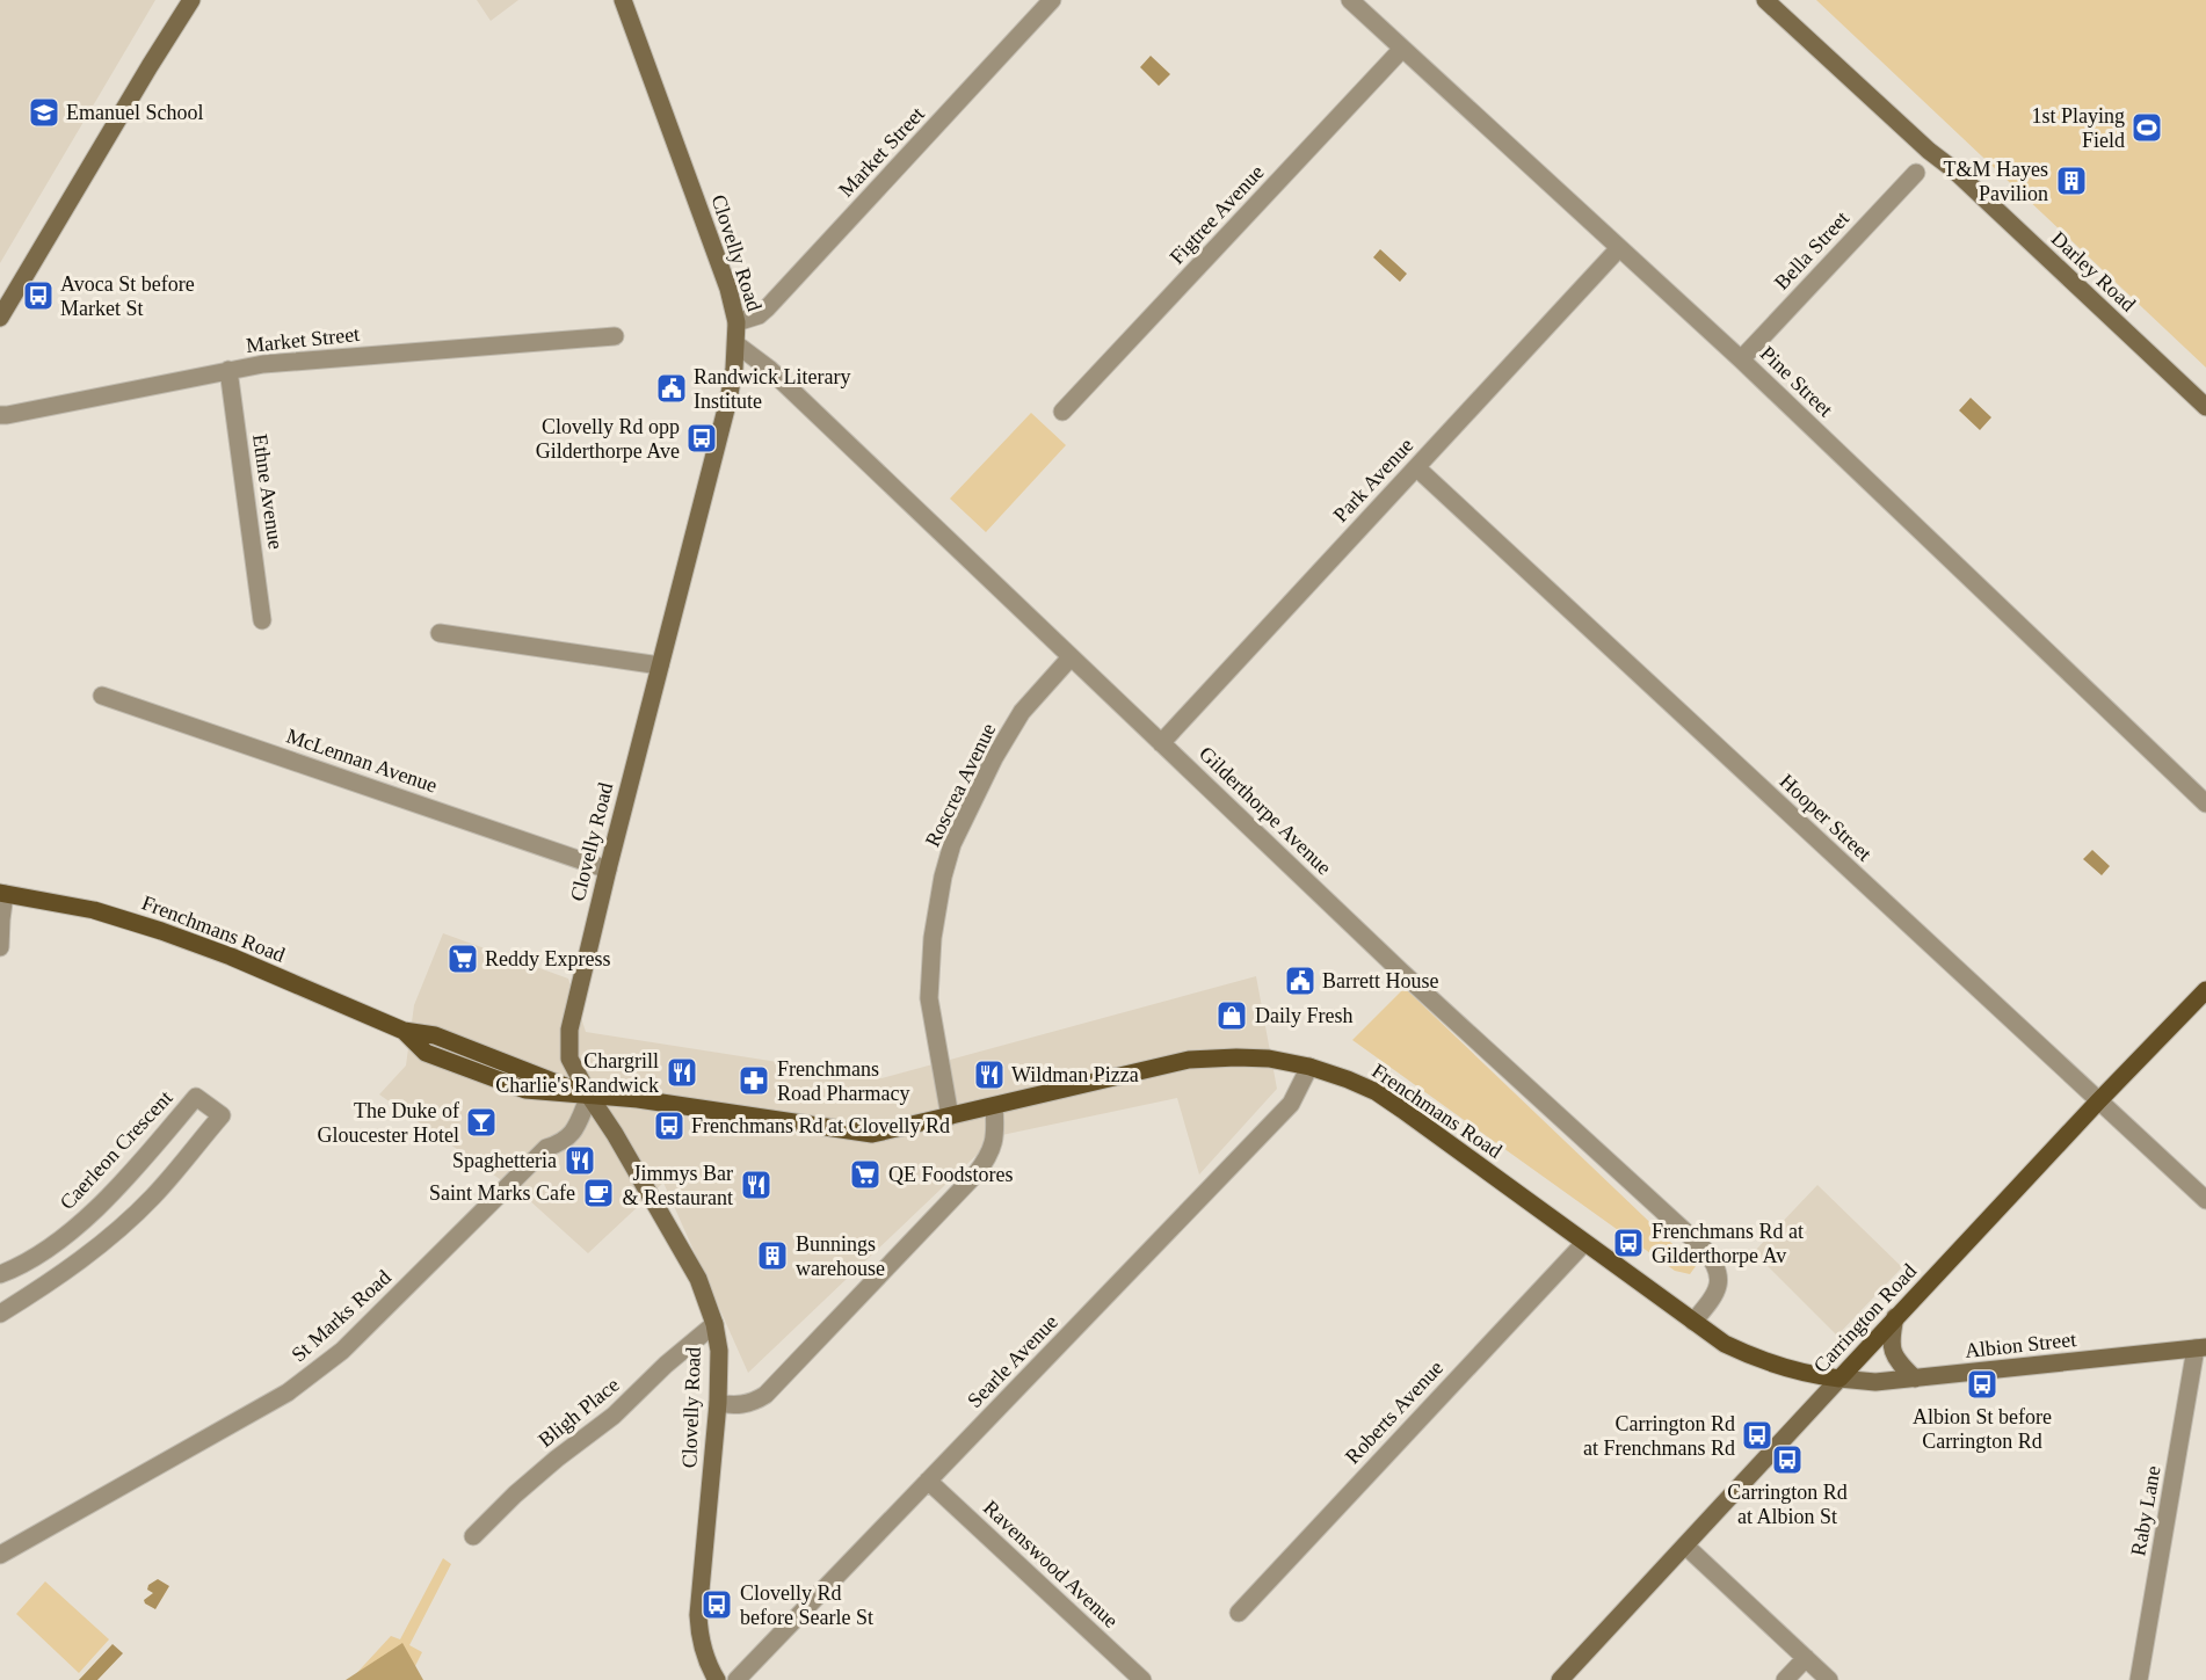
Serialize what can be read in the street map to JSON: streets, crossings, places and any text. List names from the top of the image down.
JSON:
{
  "streets": {
    "main road": ["Frenchmans Road", "Carrington Road"],
    "street": [
      "Market Street",
      "Figtree Avenue",
      "Bella Street",
      "Clovelly Road",
      "Darley Road",
      "Pine Street",
      "Park Avenue",
      "Ethne Avenue",
      "McLennan Avenue",
      "Roscrea Avenue",
      "Gilderthorpe Avenue",
      "Hooper Street",
      "Caerleon Crescent",
      "St Marks Road",
      "Albion Street",
      "Searle Avenue",
      "Bligh Place",
      "Roberts Avenue",
      "Raby Lane",
      "Ravenswood Avenue"
    ]
  },
  "crossings": [
    ["Market Street", "Clovelly Road"],
    ["Market Street", "Ethne Avenue"],
    ["Figtree Avenue", "Pine Street"],
    ["Bella Street", "Pine Street"],
    ["Clovelly Road", "McLennan Avenue"],
    ["Clovelly Road", "Gilderthorpe Avenue"],
    ["Clovelly Road", "Frenchmans Road"],
    ["Clovelly Road", "St Marks Road"],
    ["Clovelly Road", "Bligh Place"],
    ["Pine Street", "Park Avenue"],
    ["Park Avenue", "Gilderthorpe Avenue"],
    ["Park Avenue", "Hooper Street"],
    ["Roscrea Avenue", "Gilderthorpe Avenue"],
    ["Roscrea Avenue", "Frenchmans Road"],
    ["Gilderthorpe Avenue", "Frenchmans Road"],
    ["Hooper Street", "Carrington Road"],
    ["Frenchmans Road", "St Marks Road"],
    ["Frenchmans Road", "Carrington Road"],
    ["Frenchmans Road", "Albion Street"],
    ["Frenchmans Road", "Searle Avenue"],
    ["Frenchmans Road", "Roberts Avenue"],
    ["Carrington Road", "Albion Street"],
    ["Albion Street", "Raby Lane"],
    ["Searle Avenue", "Ravenswood Avenue"]
  ],
  "places": {
    "school or university": ["Emanuel School"],
    "sports": ["1st Playing Field"],
    "building": ["T&M Hayes Pavilion", "Bunnings warehouse"],
    "bus stop": [
      "Avoca St before Market St",
      "Clovelly Rd opp Gilderthorpe Ave",
      "Frenchmans Rd at Clovelly Rd",
      "Frenchmans Rd at Gilderthorpe Av",
      "Albion St before Carrington Rd",
      "Carrington Rd at Frenchmans Rd",
      "Carrington Rd at Albion St",
      "Clovelly Rd before Searle St"
    ],
    "public building": ["Randwick Literary Institute", "Barrett House"],
    "supermarket": ["Reddy Express", "QE Foodstores"],
    "shop": ["Daily Fresh"],
    "restaurant": [
      "Chargrill Charlie's Randwick",
      "Wildman Pizza",
      "Spaghetteria",
      "Jimmys Bar & Restaurant"
    ],
    "pharmacy": ["Frenchmans Road Pharmacy"],
    "bar": ["The Duke of Gloucester Hotel"],
    "cafe": ["Saint Marks Cafe"]
  }
}
